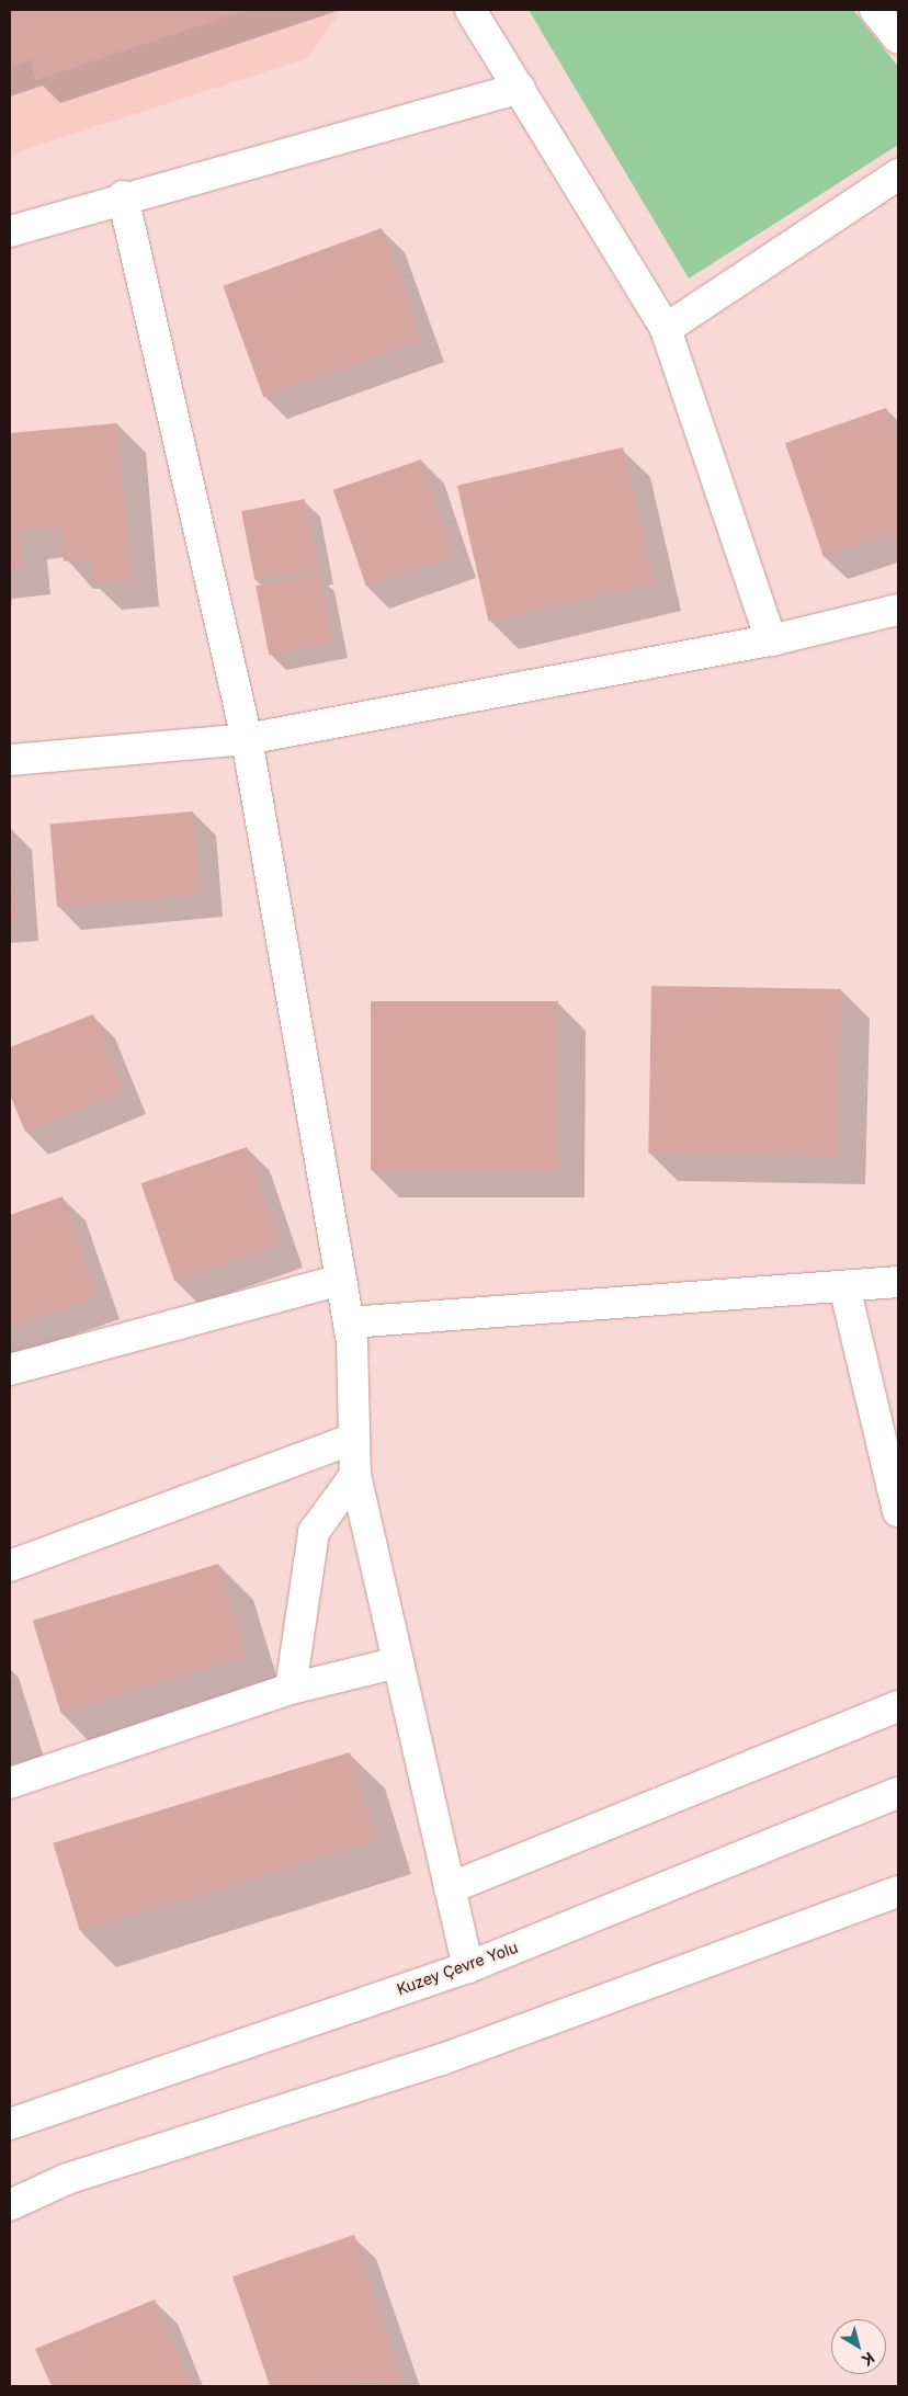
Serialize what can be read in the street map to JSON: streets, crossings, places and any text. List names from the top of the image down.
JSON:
{
  "streets": {
    "street": ["Kuzey Çevre Yolu"]
  },
  "north": "bottom right"
}
